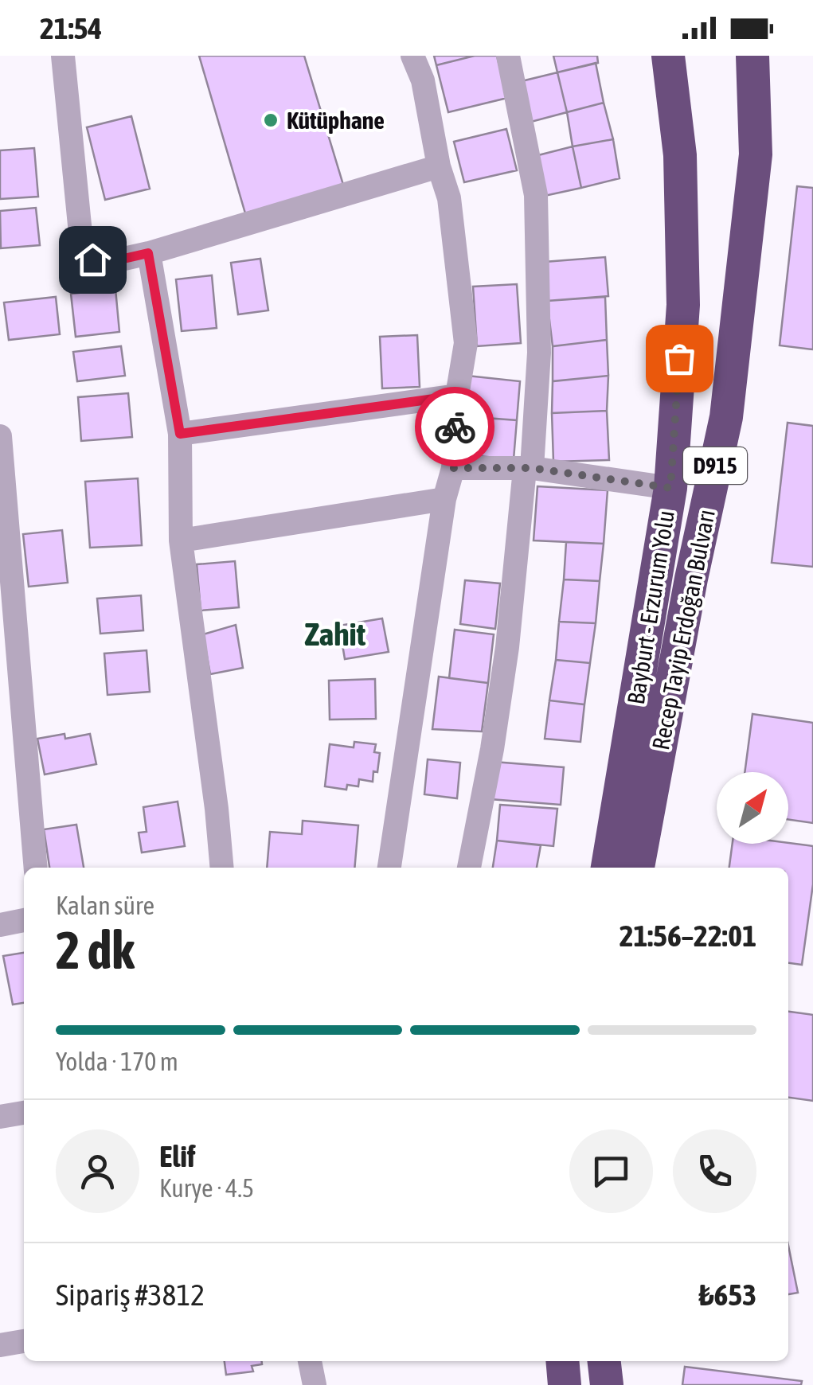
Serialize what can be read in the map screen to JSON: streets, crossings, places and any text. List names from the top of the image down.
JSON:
{
  "streets": {
    "highway": ["D915", "Bayburt - Erzurum Yolu", "Recep Tayip Erdoğan Bulvarı"]
  },
  "districts": ["Zahit"],
  "places": ["Kütüphane"],
  "north": "top right",
  "page": {
    "status": "21:54",
    "heading": ["2 dk", "Kalan süre", "21:56–22:01"],
    "panel": [
      "Elif",
      "Kurye · 4.5",
      "Sipariş #3812",
      "₺653"
    ],
    "bar": "Yolda · 170 m"
  }
}
